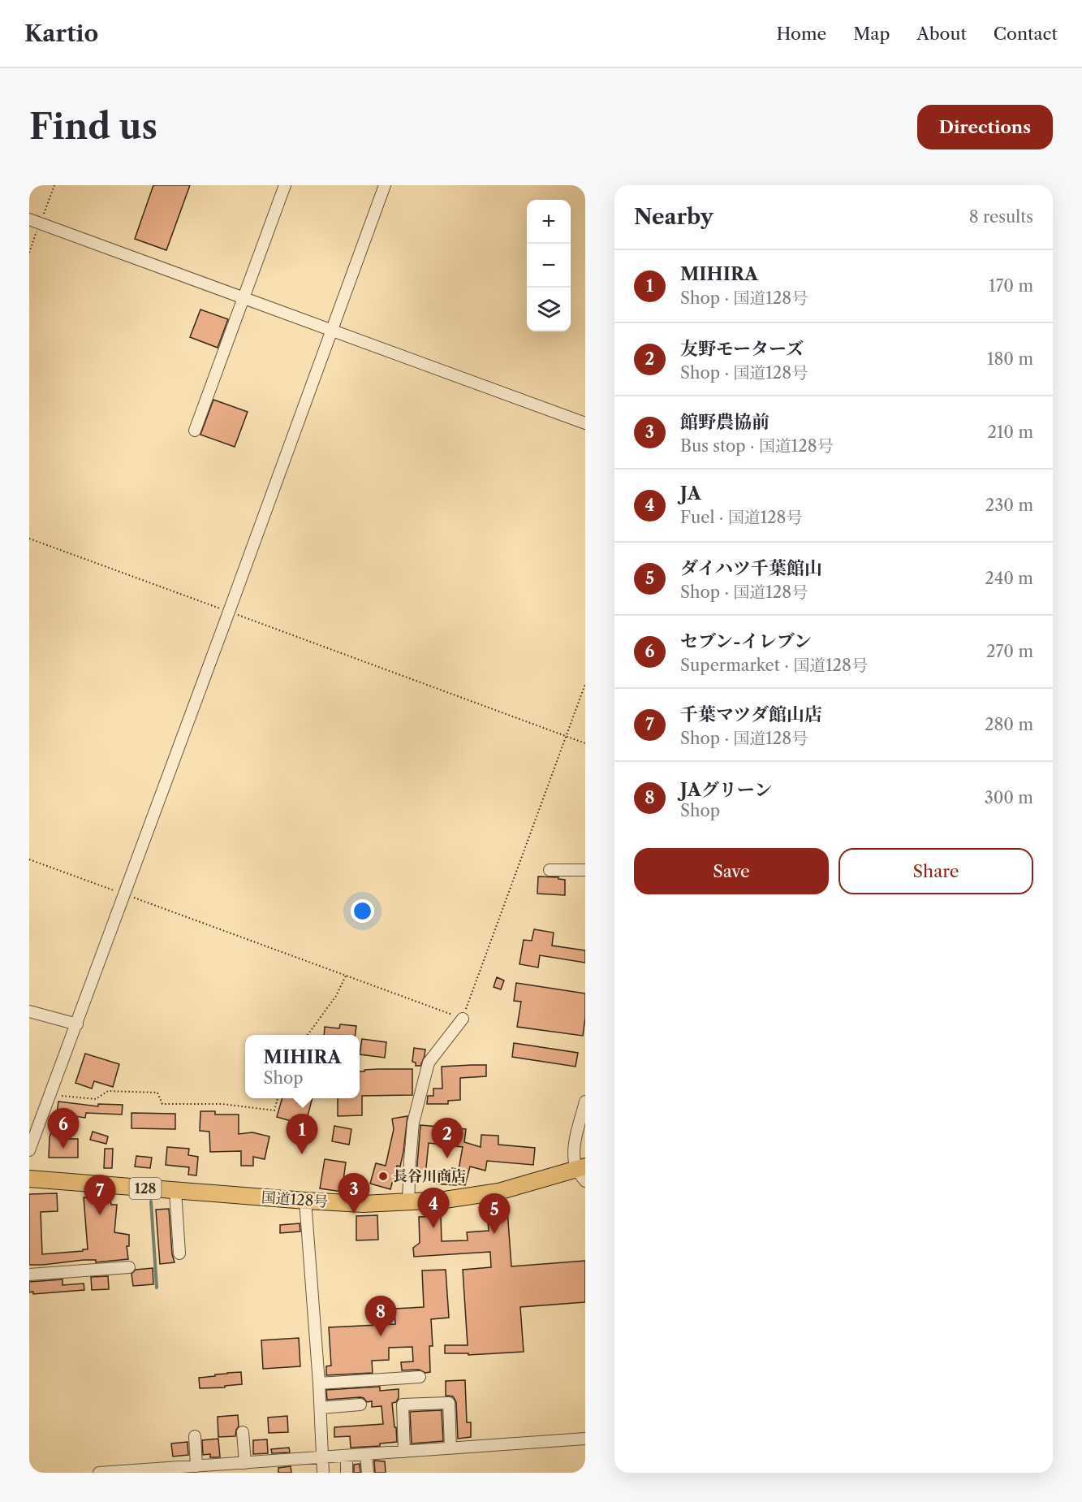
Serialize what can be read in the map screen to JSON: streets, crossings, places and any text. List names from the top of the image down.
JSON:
{
  "streets": {
    "highway": ["128", "国道128号"]
  },
  "places": ["長谷川商店"],
  "page": {
    "header": "Kartio",
    "nav": [
      "Home",
      "Map",
      "About",
      "Contact"
    ],
    "buttons": [
      "Directions",
      ["Save", "Share"]
    ],
    "title": "Find us",
    "heading": ["Nearby", "8 results"],
    "map_buttons": ["+", "−"],
    "list": [
      {
        "mark": "1",
        "name": "MIHIRA",
        "note": "Shop · 国道128号",
        "value": "170 m"
      },
      {
        "mark": "2",
        "name": "友野モーターズ",
        "note": "Shop · 国道128号",
        "value": "180 m"
      },
      {
        "mark": "3",
        "name": "館野農協前",
        "note": "Bus stop · 国道128号",
        "value": "210 m"
      },
      {
        "mark": "4",
        "name": "JA",
        "note": "Fuel · 国道128号",
        "value": "230 m"
      },
      {
        "mark": "5",
        "name": "ダイハツ千葉館山",
        "note": "Shop · 国道128号",
        "value": "240 m"
      },
      {
        "mark": "6",
        "name": "セブン-イレブン",
        "note": "Supermarket · 国道128号",
        "value": "270 m"
      },
      {
        "mark": "7",
        "name": "千葉マツダ館山店",
        "note": "Shop · 国道128号",
        "value": "280 m"
      },
      {
        "mark": "8",
        "name": "JAグリーン",
        "note": "Shop",
        "value": "300 m"
      }
    ],
    "popup": ["MIHIRA", "Shop"],
    "pins": [
      "6",
      "1",
      "2",
      "3",
      "7",
      "4",
      "5",
      "8"
    ]
  }
}
